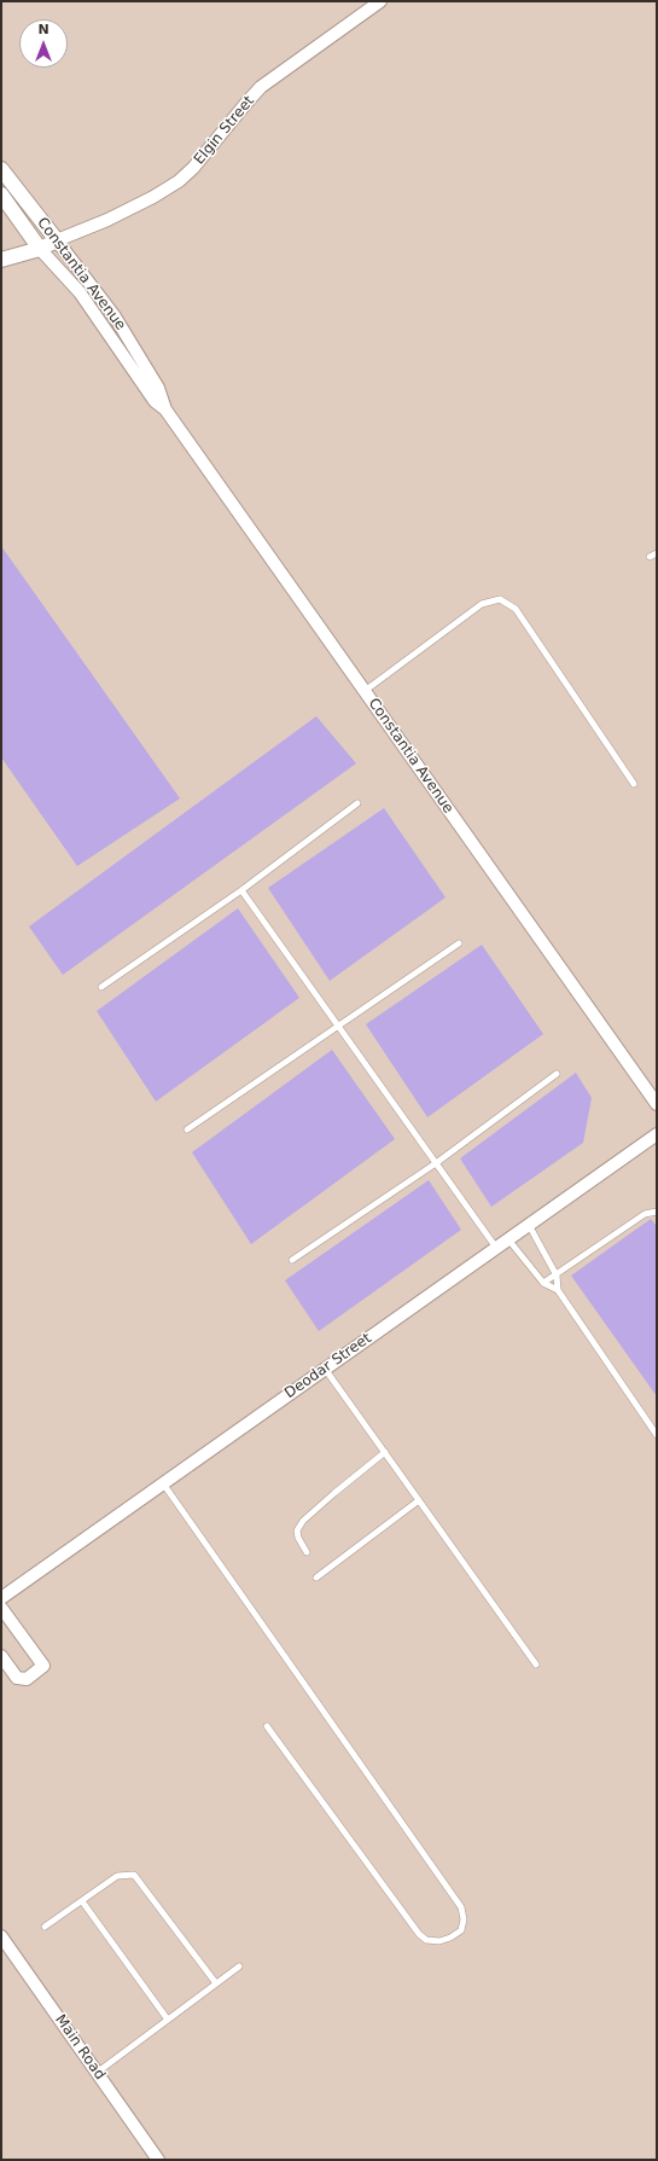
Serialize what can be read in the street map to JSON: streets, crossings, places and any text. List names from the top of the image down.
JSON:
{
  "streets": {
    "street": [
      "Elgin Street",
      "Constantia Avenue",
      "Deodar Street",
      "Main Road"
    ]
  },
  "crossings": [
    ["Elgin Street", "Constantia Avenue"]
  ],
  "north": "top"
}
